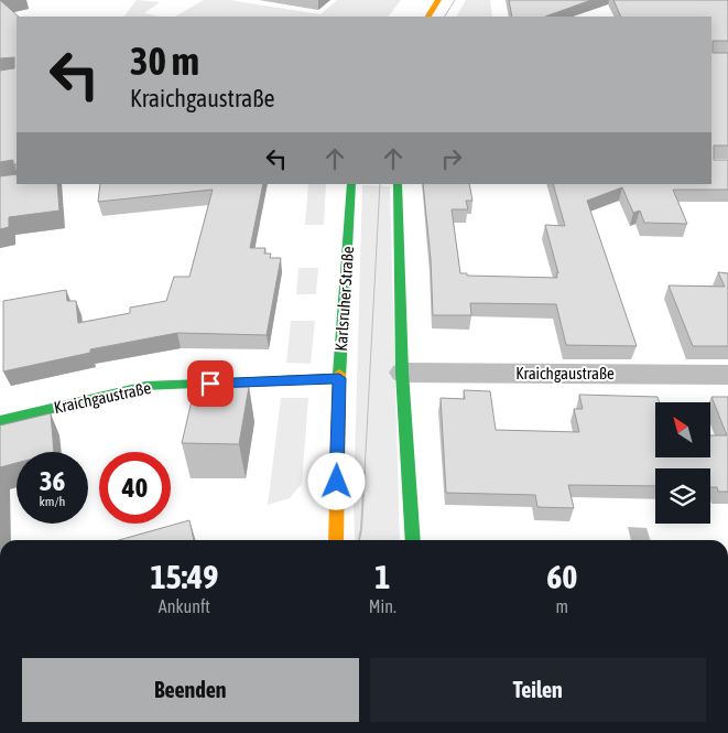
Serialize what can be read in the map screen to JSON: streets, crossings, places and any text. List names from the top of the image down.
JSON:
{
  "streets": {
    "street": ["Karlsruher Straße", "Kraichgaustraße"]
  },
  "crossings": [
    ["Karlsruher Straße", "Kraichgaustraße"]
  ],
  "north": "top left",
  "page": {
    "turn": ["30 m", "Kraichgaustraße"],
    "speed": "36 km/h",
    "limit": "40",
    "eta": [
      "15:49",
      "Ankunft",
      "1",
      "Min.",
      "60",
      "m"
    ],
    "buttons": ["Beenden", "Teilen"]
  }
}
